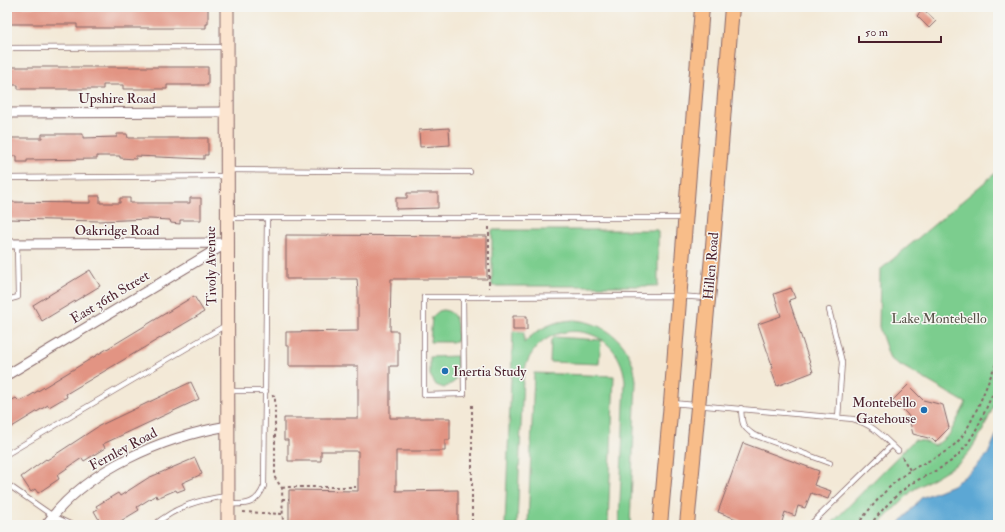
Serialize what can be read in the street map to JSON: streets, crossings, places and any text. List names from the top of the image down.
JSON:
{
  "streets": {
    "main road": ["Hillen Road"],
    "street": [
      "Upshire Road",
      "Oakridge Road",
      "Tivoly Avenue",
      "East 36th Street",
      "Fernley Road"
    ]
  },
  "crossings": [
    ["Upshire Road", "Tivoly Avenue"],
    ["Oakridge Road", "Tivoly Avenue"],
    ["Oakridge Road", "East 36th Street"],
    ["Tivoly Avenue", "East 36th Street"],
    ["Tivoly Avenue", "Fernley Road"]
  ],
  "parks": ["Lake Montebello"],
  "places": ["Inertia Study", "Montebello Gatehouse"],
  "scale_bar": "50 m"
}
